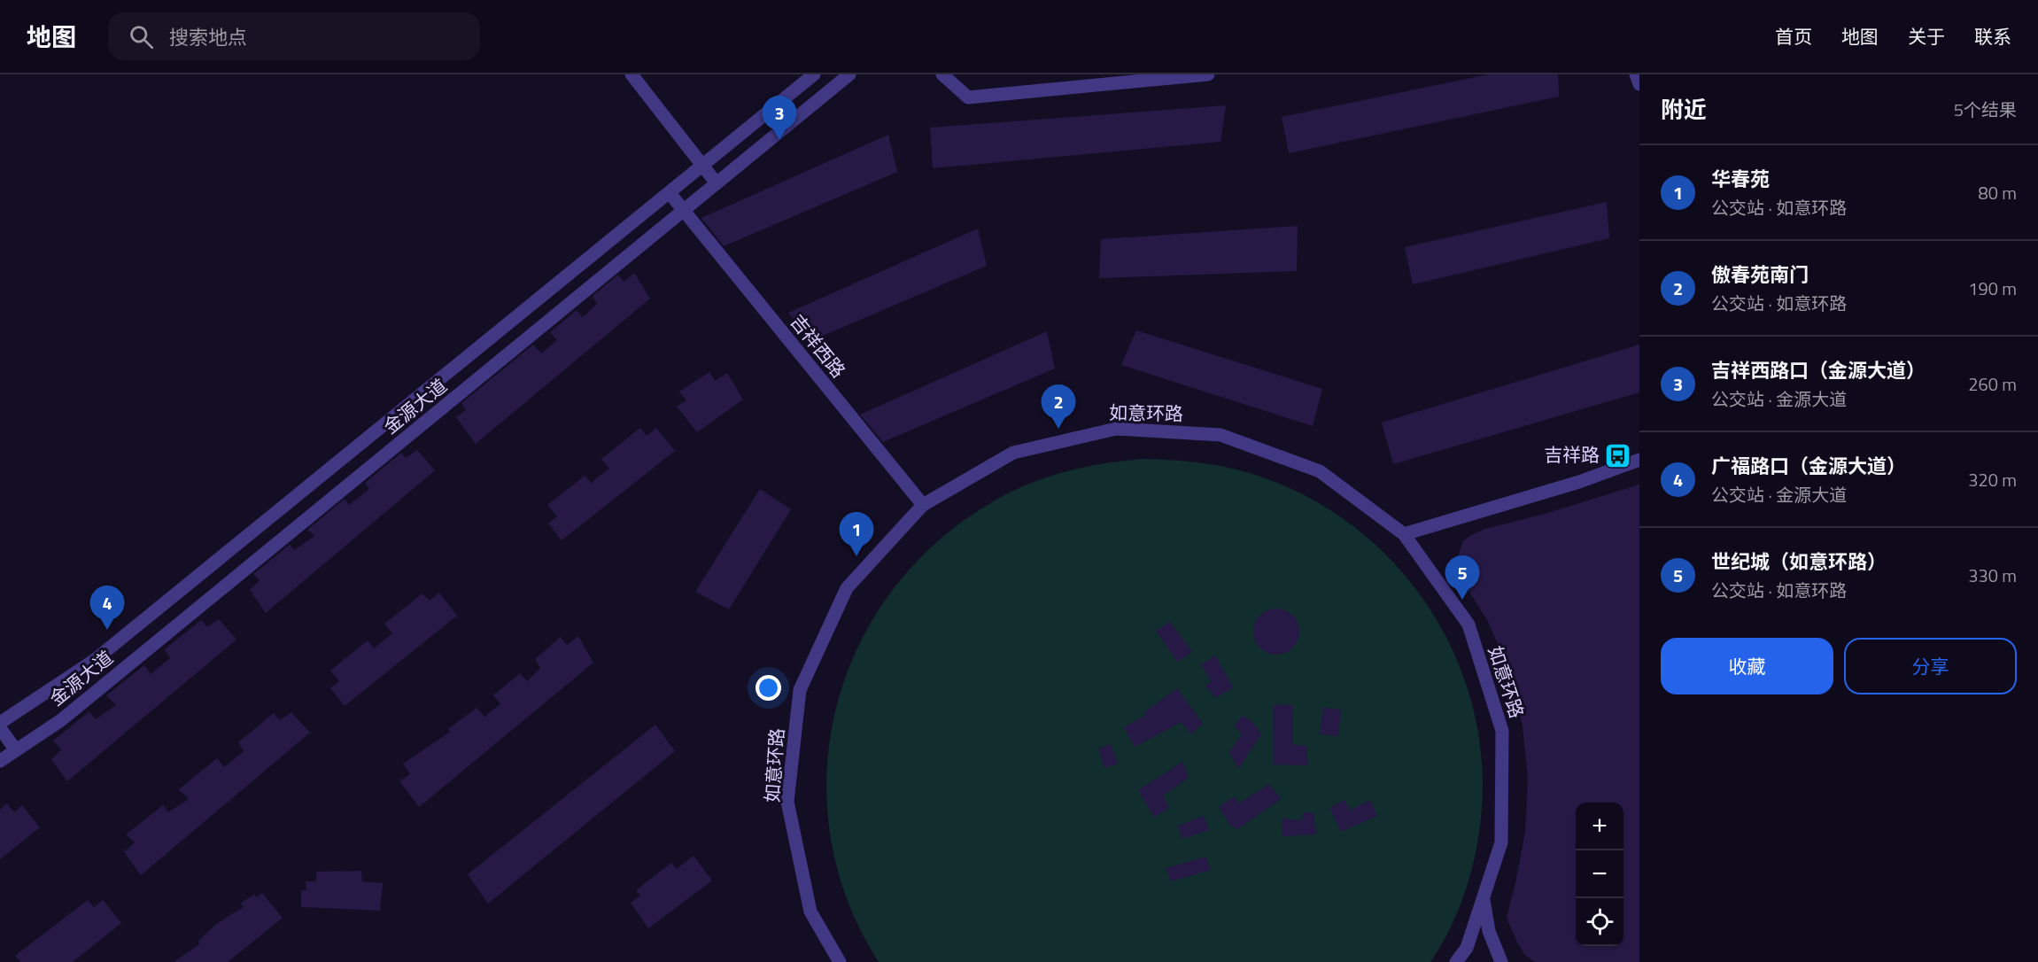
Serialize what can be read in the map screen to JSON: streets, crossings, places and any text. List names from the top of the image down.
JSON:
{
  "streets": {
    "street": ["吉祥西路", "金源大道", "如意环路"]
  },
  "crossings": [
    ["吉祥西路", "金源大道"],
    ["吉祥西路", "如意环路"]
  ],
  "places": {
    "bus stop": ["吉祥路"]
  },
  "page": {
    "header": "地图",
    "search": "搜索地点",
    "nav": [
      "首页",
      "地图",
      "关于",
      "联系"
    ],
    "heading": ["附近", "5个结果"],
    "pins": [
      "3",
      "2",
      "1",
      "5",
      "4"
    ],
    "list": [
      {
        "mark": "1",
        "name": "华春苑",
        "note": "公交站 · 如意环路",
        "value": "80 m"
      },
      {
        "mark": "2",
        "name": "傲春苑南门",
        "note": "公交站 · 如意环路",
        "value": "190 m"
      },
      {
        "mark": "3",
        "name": "吉祥西路口（金源大道）",
        "note": "公交站 · 金源大道",
        "value": "260 m"
      },
      {
        "mark": "4",
        "name": "广福路口（金源大道）",
        "note": "公交站 · 金源大道",
        "value": "320 m"
      },
      {
        "mark": "5",
        "name": "世纪城（如意环路）",
        "note": "公交站 · 如意环路",
        "value": "330 m"
      }
    ],
    "buttons": ["收藏", "分享"],
    "map_buttons": ["+", "−"]
  }
}
